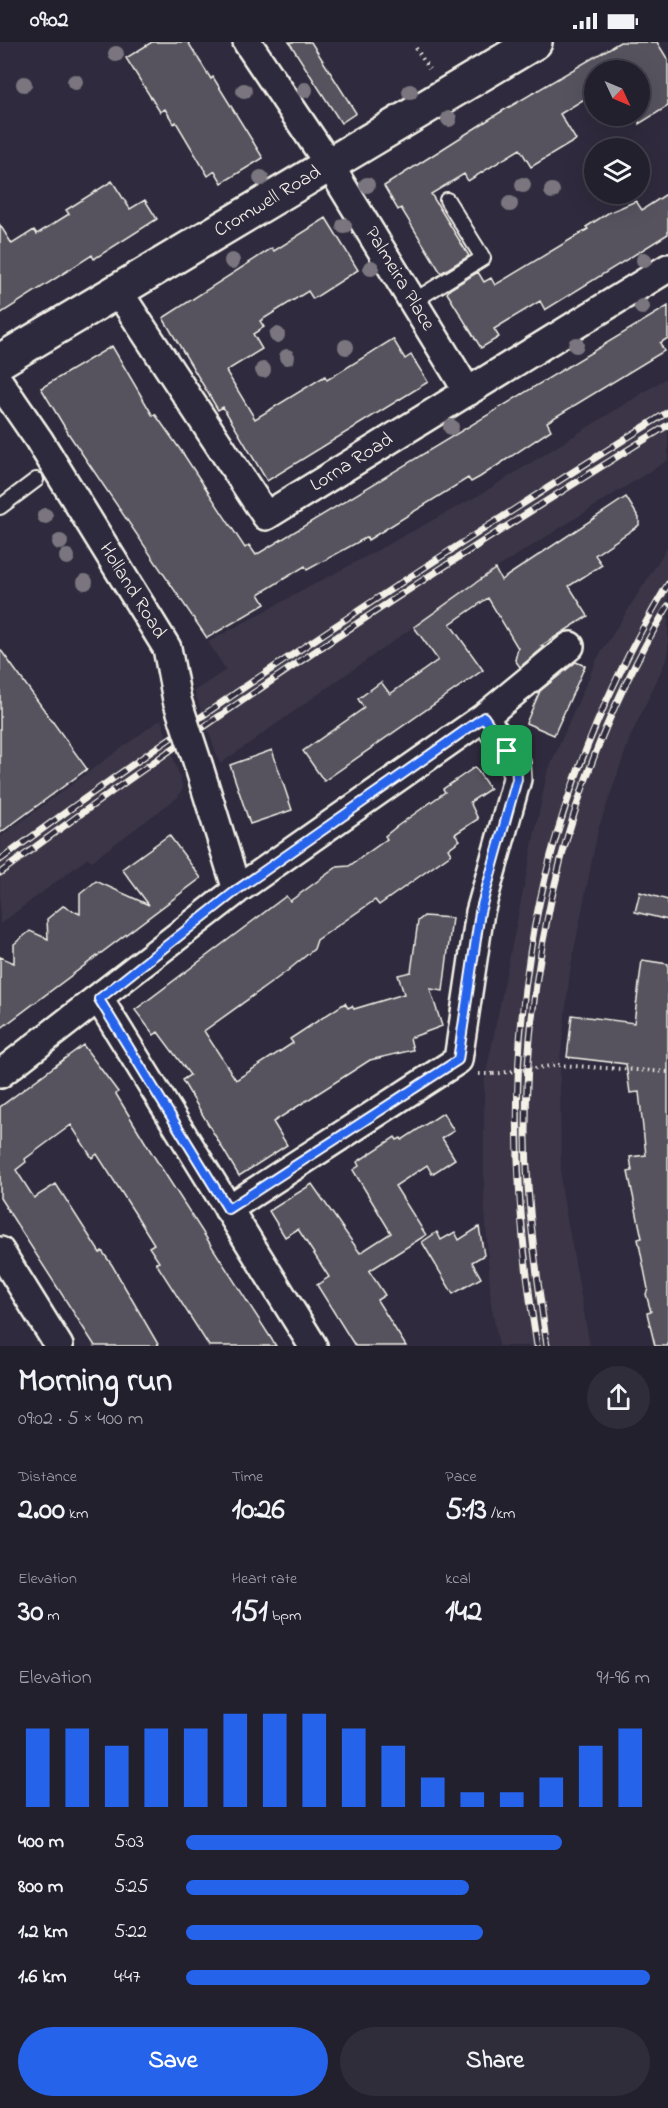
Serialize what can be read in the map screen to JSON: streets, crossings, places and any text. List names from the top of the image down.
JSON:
{
  "streets": {
    "main road": ["Cromwell Road"],
    "street": ["Palmeira Place", "Lorna Road", "Holland Road"]
  },
  "crossings": [
    ["Cromwell Road", "Palmeira Place"],
    ["Cromwell Road", "Lorna Road"],
    ["Palmeira Place", "Lorna Road"]
  ],
  "north": "bottom right",
  "page": {
    "status": "09:02",
    "heading": ["Morning run", "09:02 · 5 × 400 m"],
    "stats": [
      ["Distance", "2.00 km"],
      ["Time", "10:26"],
      ["Pace", "5:13 /km"],
      ["Elevation", "30 m"],
      ["Heart rate", "151 bpm"],
      ["kcal", "142"]
    ],
    "chart": ["Elevation", "91–96 m"],
    "list": [
      {
        "name": "400 m",
        "note": "5:03"
      },
      {
        "name": "800 m",
        "note": "5:25"
      },
      {
        "name": "1.2 km",
        "note": "5:22"
      },
      {
        "name": "1.6 km",
        "note": "4:47"
      }
    ],
    "buttons": ["Save", "Share"]
  }
}
